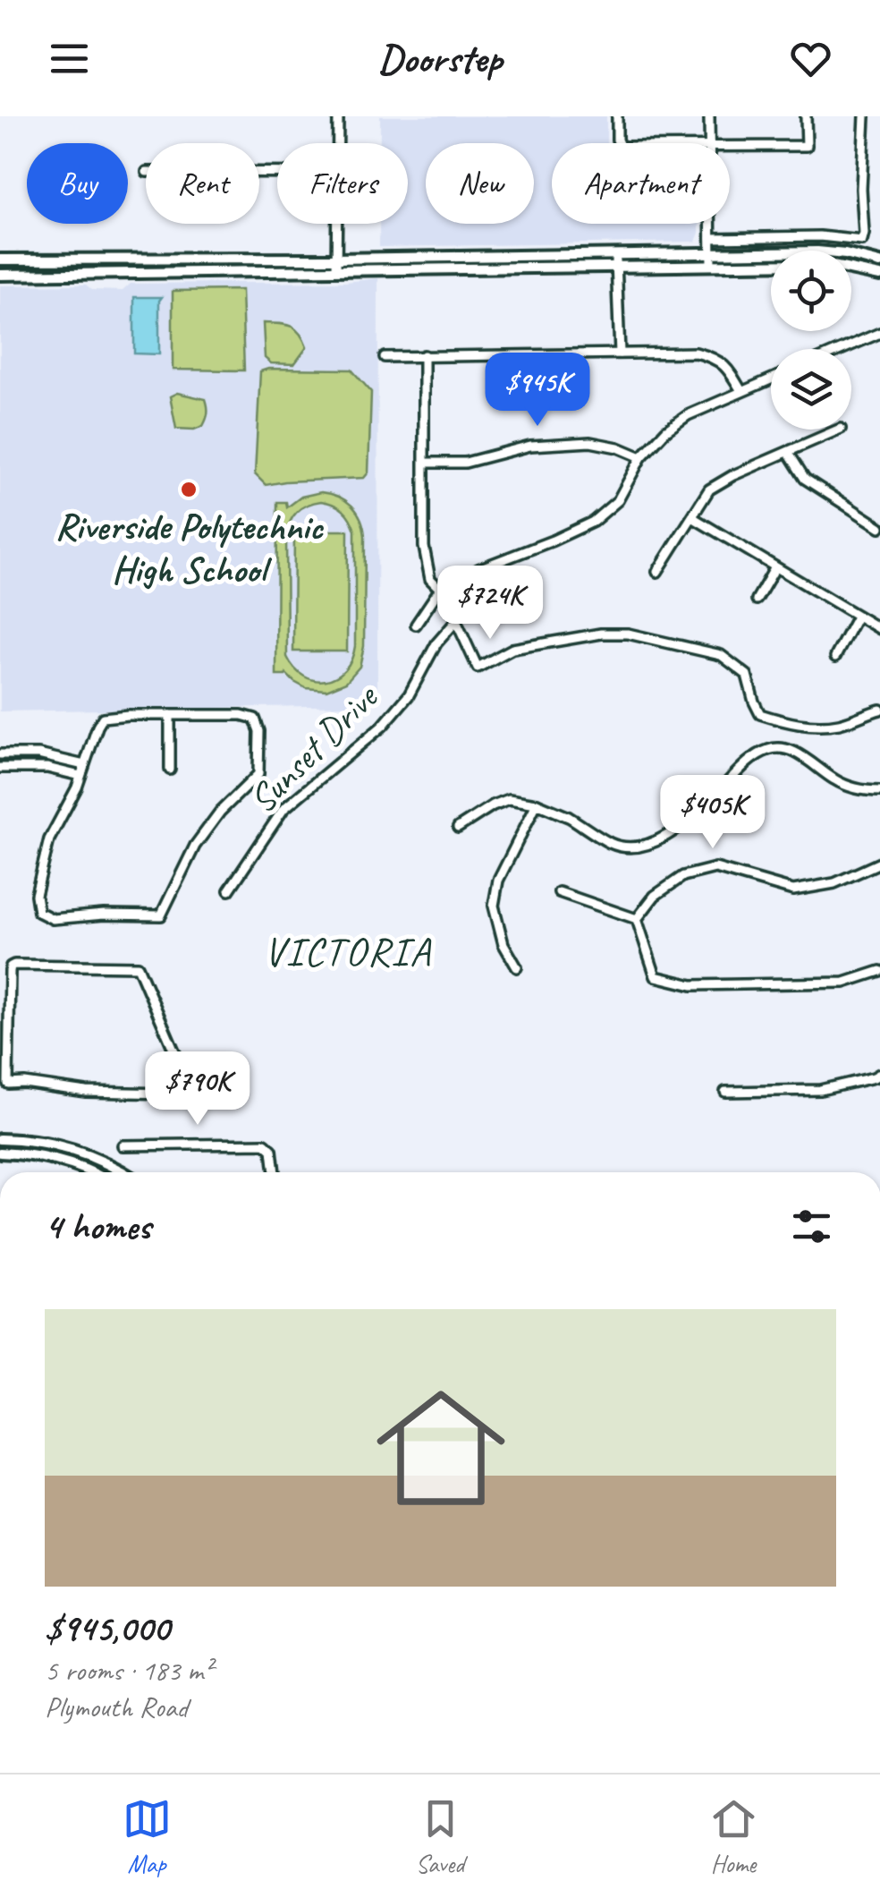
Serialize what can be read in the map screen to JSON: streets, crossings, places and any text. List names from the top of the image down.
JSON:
{
  "streets": {
    "street": ["Sunset Drive"]
  },
  "districts": ["VICTORIA"],
  "places": ["Riverside Polytechnic High School"],
  "page": {
    "header": "Doorstep",
    "chip": [
      "Buy",
      "Rent",
      "Filters",
      "New",
      "Apartment"
    ],
    "price": [
      "$945K",
      "$724K",
      "$405K",
      "$790K"
    ],
    "heading": "4 homes",
    "list": [
      {
        "name": "$945,000",
        "note": "5 rooms · 183 m² · Plymouth Road"
      }
    ],
    "tabs": ["Map", "Saved", "Home"]
  }
}
